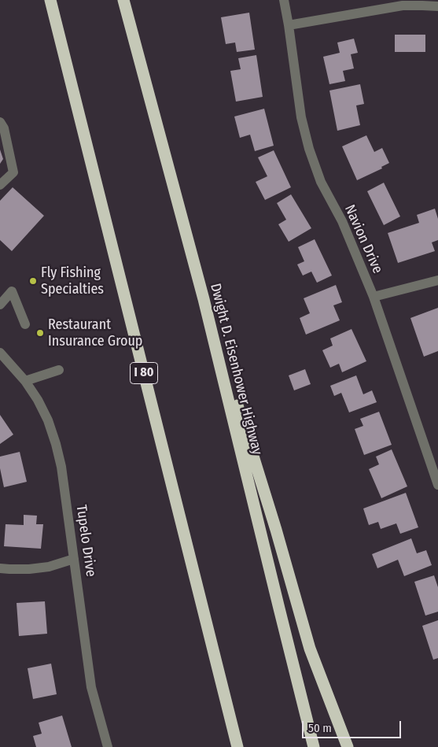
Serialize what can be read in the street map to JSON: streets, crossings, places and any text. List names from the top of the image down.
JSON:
{
  "streets": {
    "highway": ["Dwight D. Eisenhower Highway", "I 80"],
    "street": ["Navion Drive", "Tupelo Drive"]
  },
  "places": ["Fly Fishing Specialties", "Restaurant Insurance Group"],
  "scale_bar": "50 m"
}
